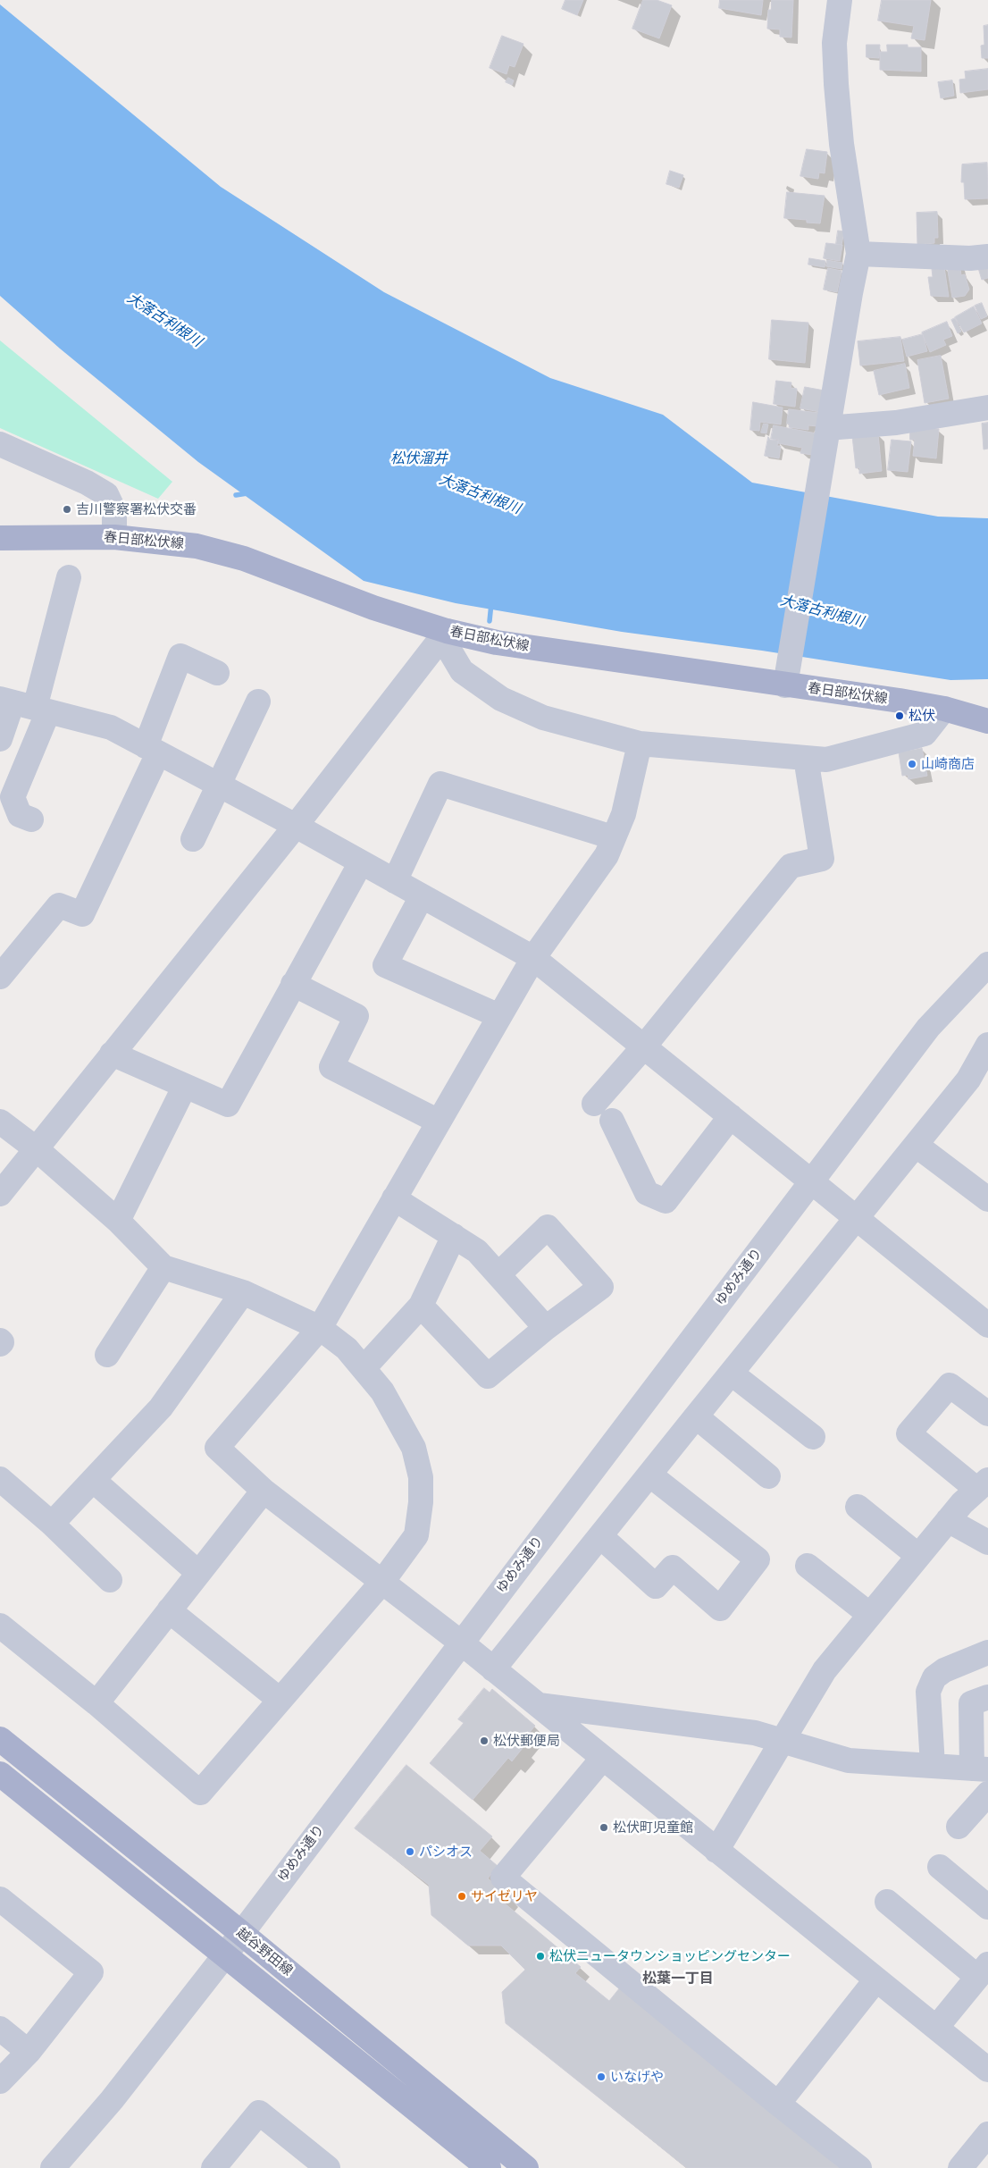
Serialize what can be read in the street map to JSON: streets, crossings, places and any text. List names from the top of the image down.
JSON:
{
  "streets": {
    "main road": ["春日部松伏線", "越谷野田線"],
    "street": ["ゆめみ通り"]
  },
  "crossings": [
    ["ゆめみ通り", "越谷野田線"]
  ],
  "districts": ["松葉一丁目"],
  "water": ["大落古利根川", "松伏溜井"],
  "places": [
    "吉川警察署松伏交番",
    "松伏",
    "山崎商店",
    "松伏郵便局",
    "松伏町児童館",
    "パシオス",
    "サイゼリヤ",
    "松伏ニュータウンショッピングセンター",
    "いなげや"
  ]
}
